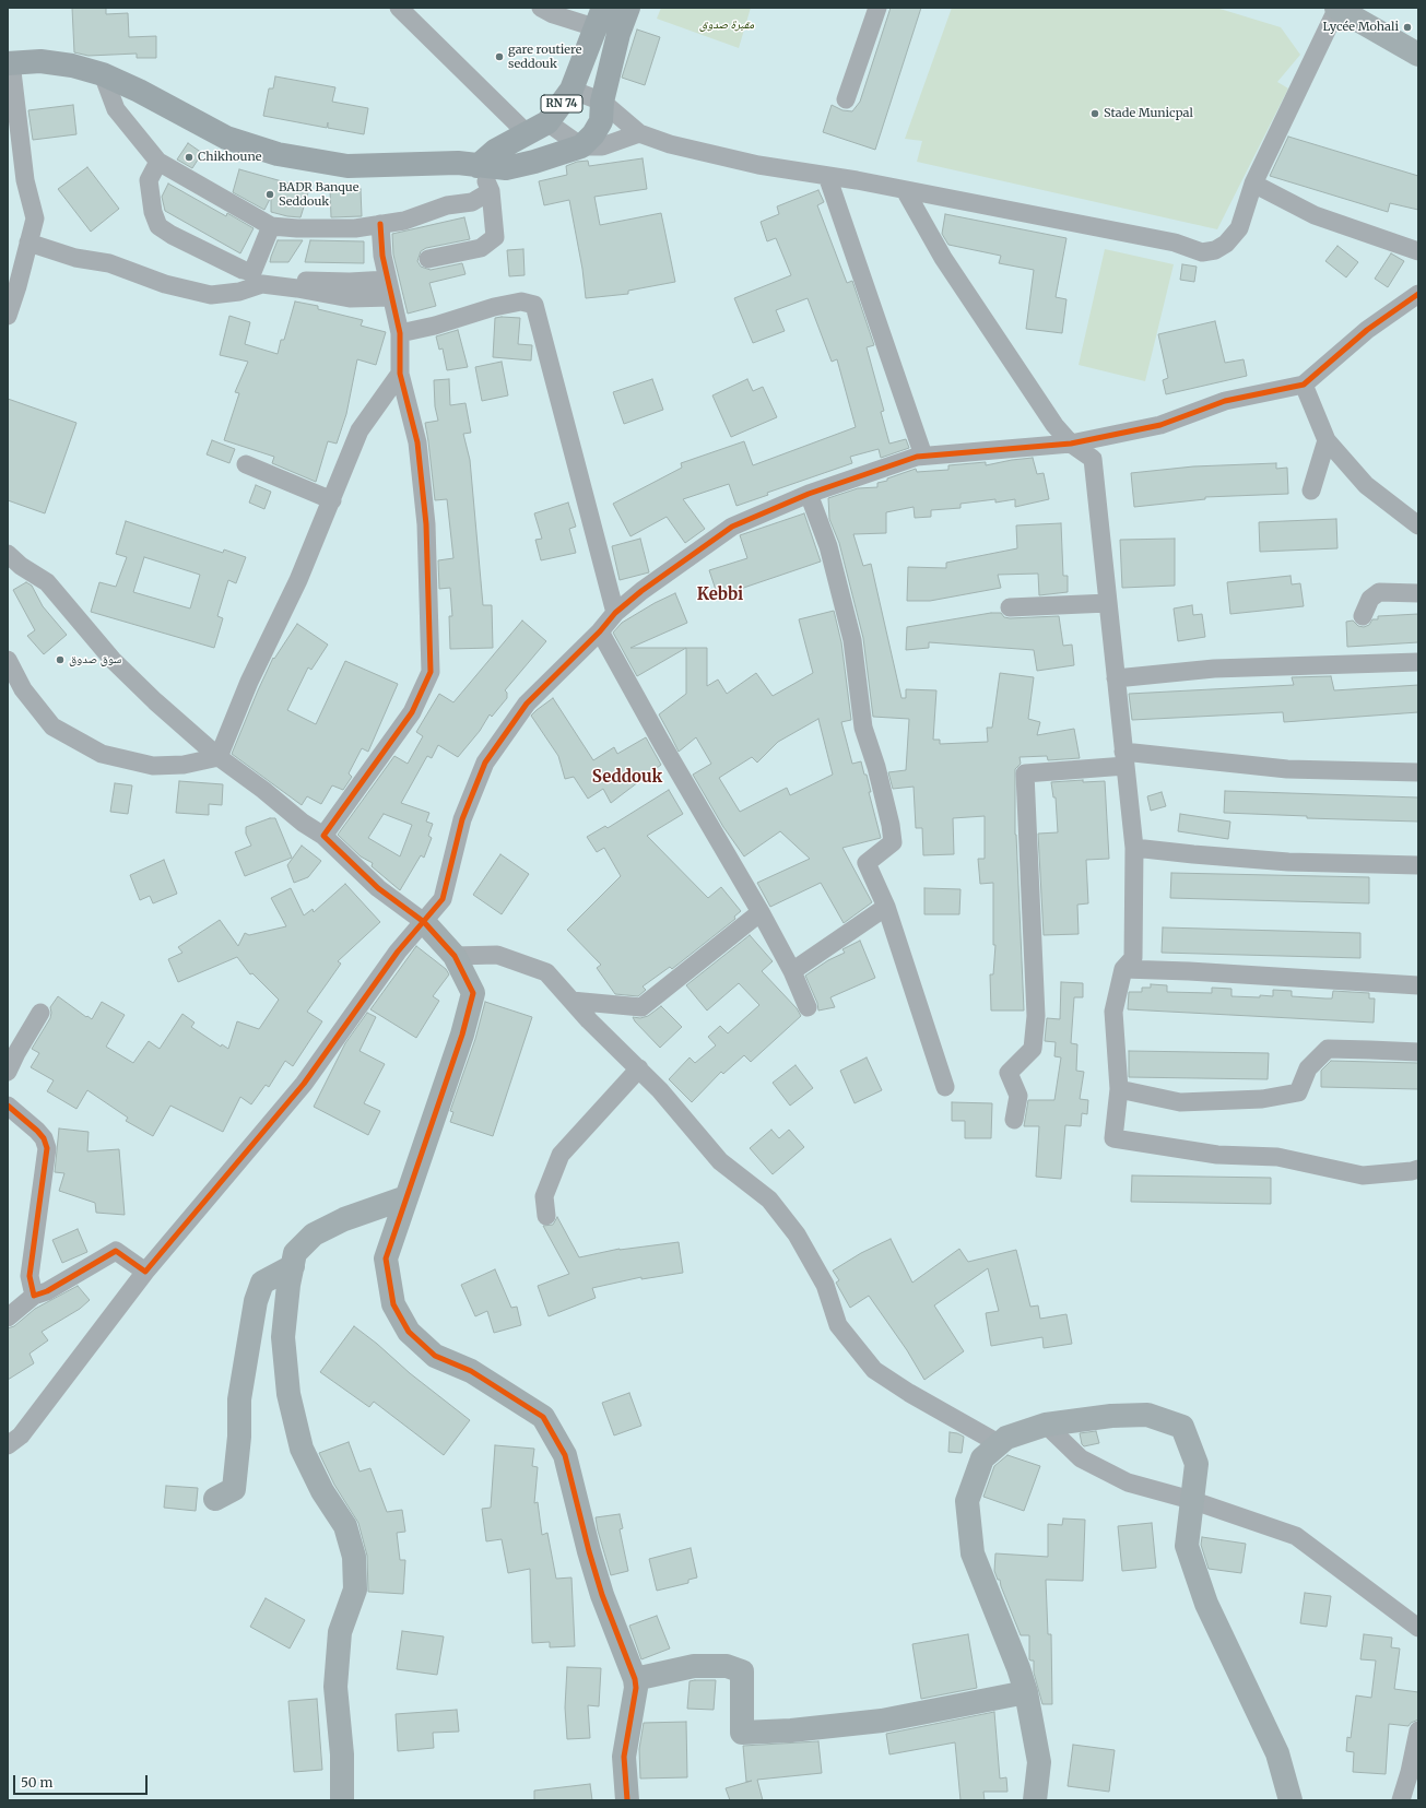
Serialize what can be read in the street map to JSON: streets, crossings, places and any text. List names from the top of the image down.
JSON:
{
  "streets": {
    "main road": ["RN 74"]
  },
  "districts": ["Kebbi", "Seddouk"],
  "parks": ["مقبرة صدوق"],
  "places": [
    "Lycée Mohali",
    "gare routiere seddouk",
    "Stade Municpal",
    "Chikhoune",
    "BADR Banque Seddouk",
    "سوق صدوق"
  ],
  "scale_bar": "50 m"
}
